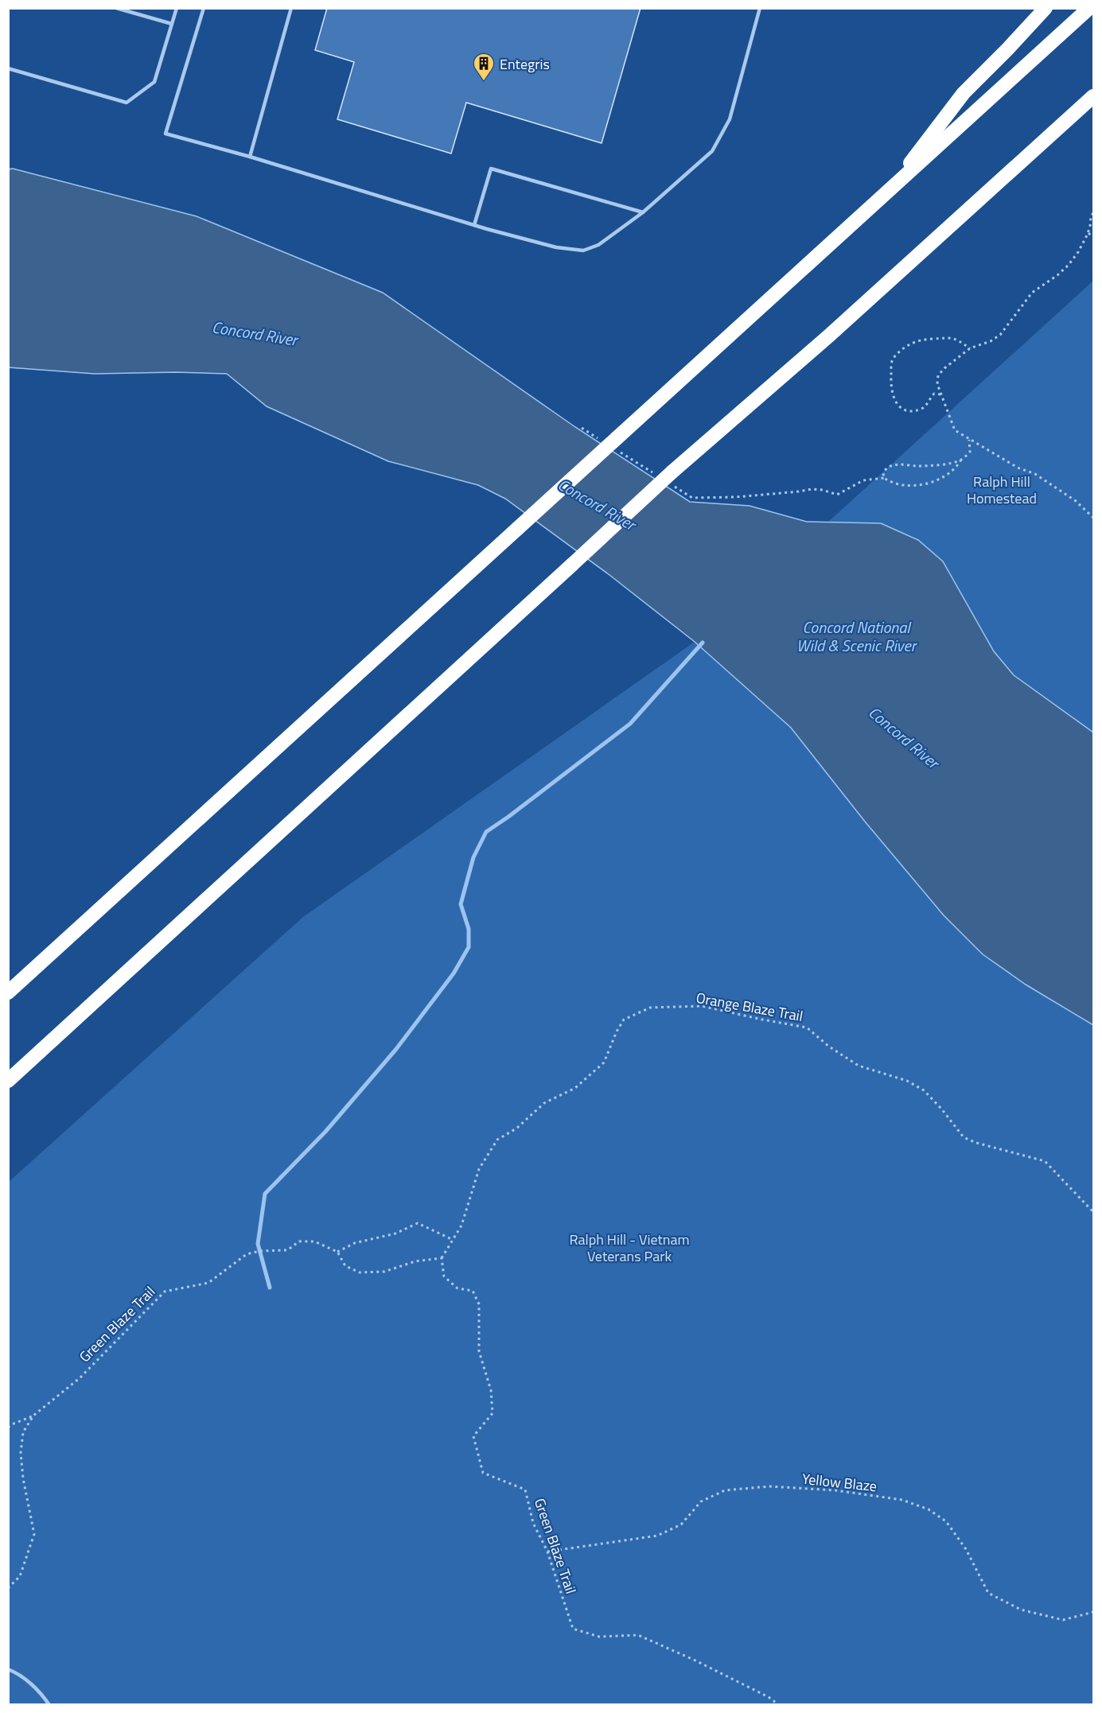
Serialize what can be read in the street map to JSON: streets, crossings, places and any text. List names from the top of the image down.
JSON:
{
  "streets": {
    "path": ["Orange Blaze Trail", "Green Blaze Trail", "Yellow Blaze"]
  },
  "crossings": [
    ["Orange Blaze Trail", "Green Blaze Trail"],
    ["Green Blaze Trail", "Yellow Blaze"]
  ],
  "water": ["Concord River", "Concord National Wild & Scenic River"],
  "parks": ["Ralph Hill Homestead", "Ralph Hill - Vietnam Veterans Park"],
  "places": {
    "building": ["Entegris"]
  }
}
